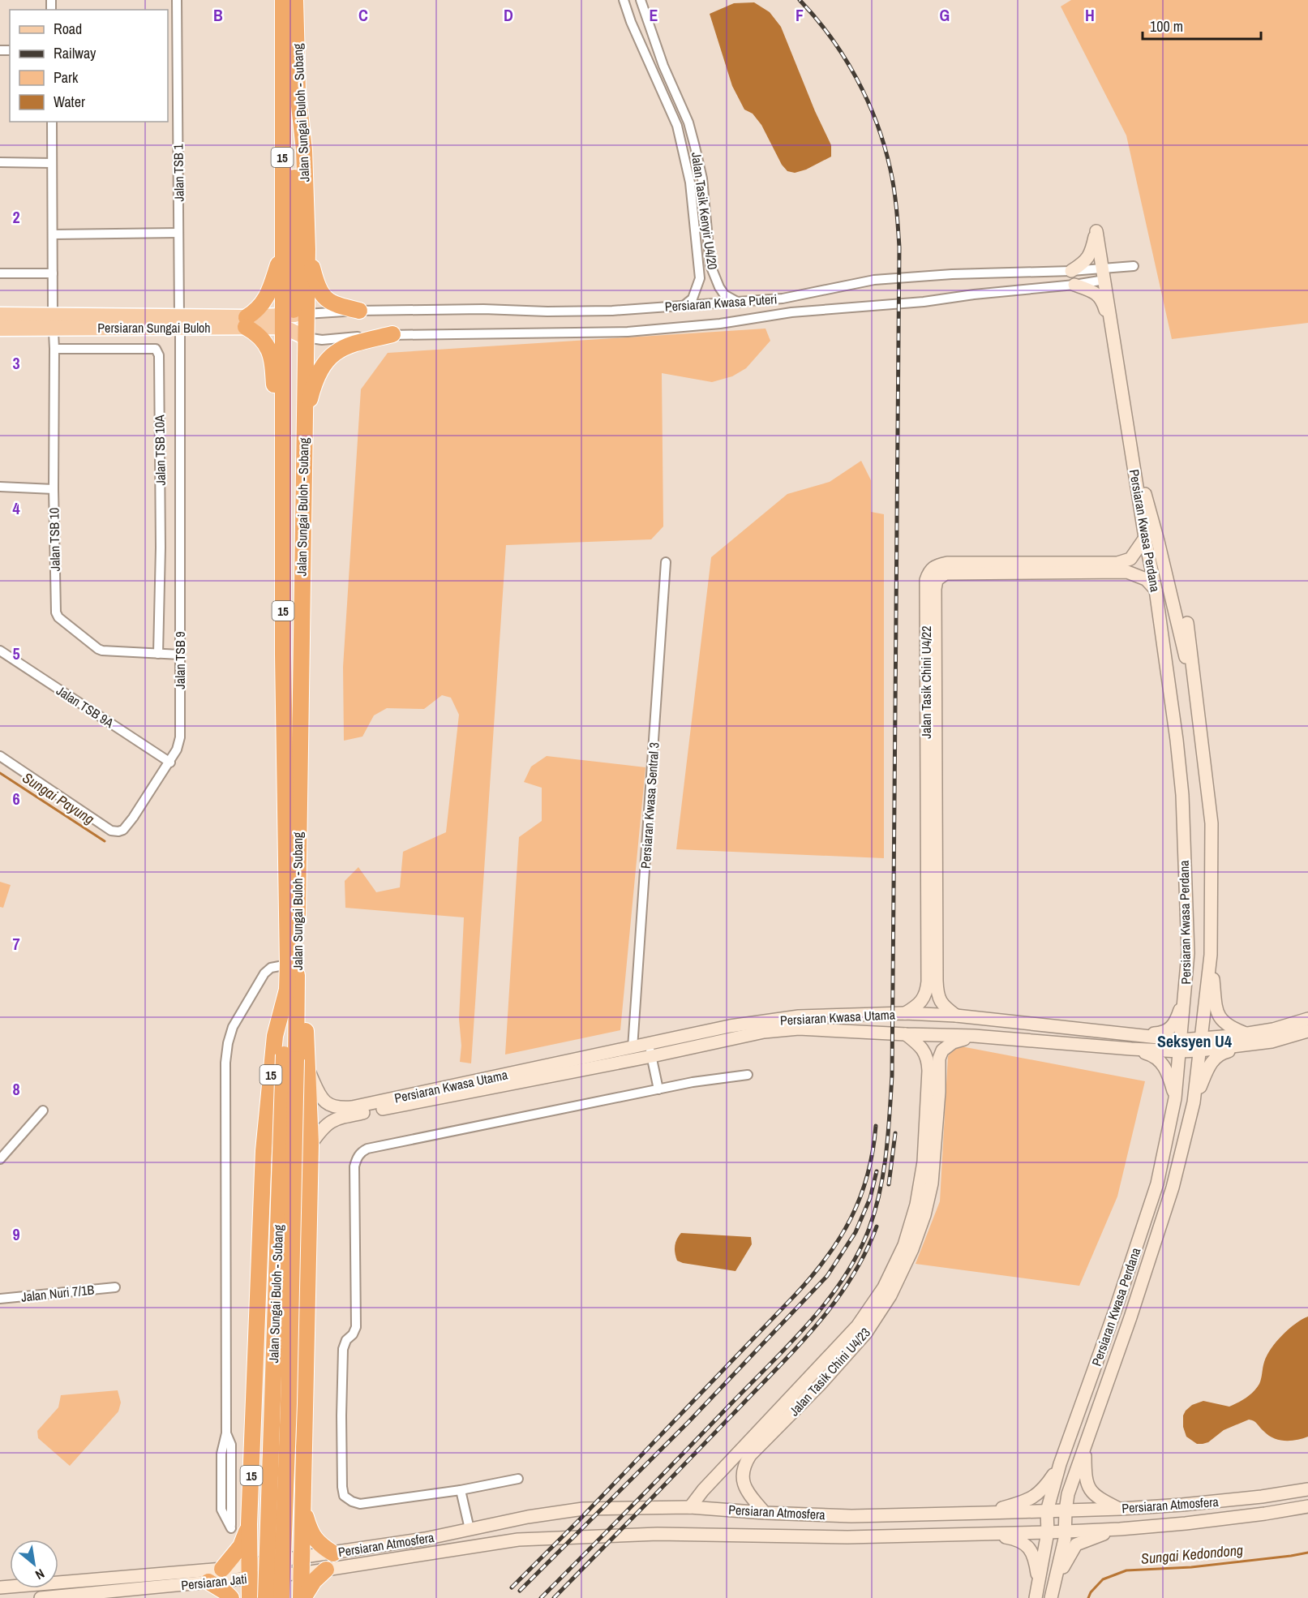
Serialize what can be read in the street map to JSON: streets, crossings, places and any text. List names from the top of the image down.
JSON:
{
  "streets": {
    "highway": ["Jalan Sungai Buloh - Subang", "15"],
    "main road": [
      "Persiaran Sungai Buloh",
      "Persiaran Kwasa Perdana",
      "Jalan Tasik Chini U4/22",
      "Persiaran Kwasa Utama",
      "Jalan Tasik Chini U4/23",
      "Persiaran Atmosfera",
      "Persiaran Jati"
    ],
    "street": [
      "Jalan TSB 1",
      "Jalan Tasik Kenyir U4/20",
      "Persiaran Kwasa Puteri",
      "Jalan TSB 10A",
      "Jalan TSB 10",
      "Jalan TSB 9",
      "Jalan TSB 9A",
      "Persiaran Kwasa Sentral 3",
      "Jalan Nuri 7/1B"
    ]
  },
  "crossings": [
    ["Jalan Sungai Buloh - Subang", "Persiaran Kwasa Puteri"],
    ["Jalan Sungai Buloh - Subang", "Persiaran Sungai Buloh"],
    ["Jalan Sungai Buloh - Subang", "Persiaran Kwasa Utama"],
    ["Jalan Sungai Buloh - Subang", "Persiaran Atmosfera"],
    ["Jalan Sungai Buloh - Subang", "Persiaran Jati"],
    ["Jalan TSB 1", "Persiaran Sungai Buloh"],
    ["Jalan TSB 1", "Jalan TSB 9"],
    ["Jalan Tasik Kenyir U4/20", "Persiaran Kwasa Puteri"],
    ["Persiaran Kwasa Puteri", "Persiaran Sungai Buloh"],
    ["Persiaran Kwasa Puteri", "Persiaran Kwasa Perdana"],
    ["Persiaran Sungai Buloh", "Jalan TSB 10"],
    ["Persiaran Sungai Buloh", "Jalan TSB 9"],
    ["Jalan TSB 10A", "Jalan TSB 10"],
    ["Persiaran Kwasa Perdana", "Persiaran Kwasa Utama"],
    ["Persiaran Kwasa Perdana", "Persiaran Atmosfera"],
    ["Jalan TSB 10", "Jalan TSB 9"],
    ["Jalan TSB 9", "Jalan TSB 9A"],
    ["Jalan Tasik Chini U4/22", "Persiaran Kwasa Utama"],
    ["Persiaran Kwasa Sentral 3", "Persiaran Kwasa Utama"],
    ["Persiaran Kwasa Utama", "Jalan Tasik Chini U4/23"],
    ["Jalan Tasik Chini U4/23", "Persiaran Atmosfera"],
    ["Persiaran Atmosfera", "Persiaran Jati"]
  ],
  "districts": ["Seksyen U4"],
  "water": ["Sungai Payung", "Sungai Kedondong"],
  "legend": [
    "Road",
    "Railway",
    "Park",
    "Water"
  ],
  "scale_bar": "100 m",
  "north": "bottom right",
  "grid": {
    "columns": [
      "B",
      "C",
      "D",
      "E",
      "F",
      "G",
      "H"
    ],
    "rows": [
      "2",
      "3",
      "4",
      "5",
      "6",
      "7",
      "8",
      "9"
    ]
  }
}
